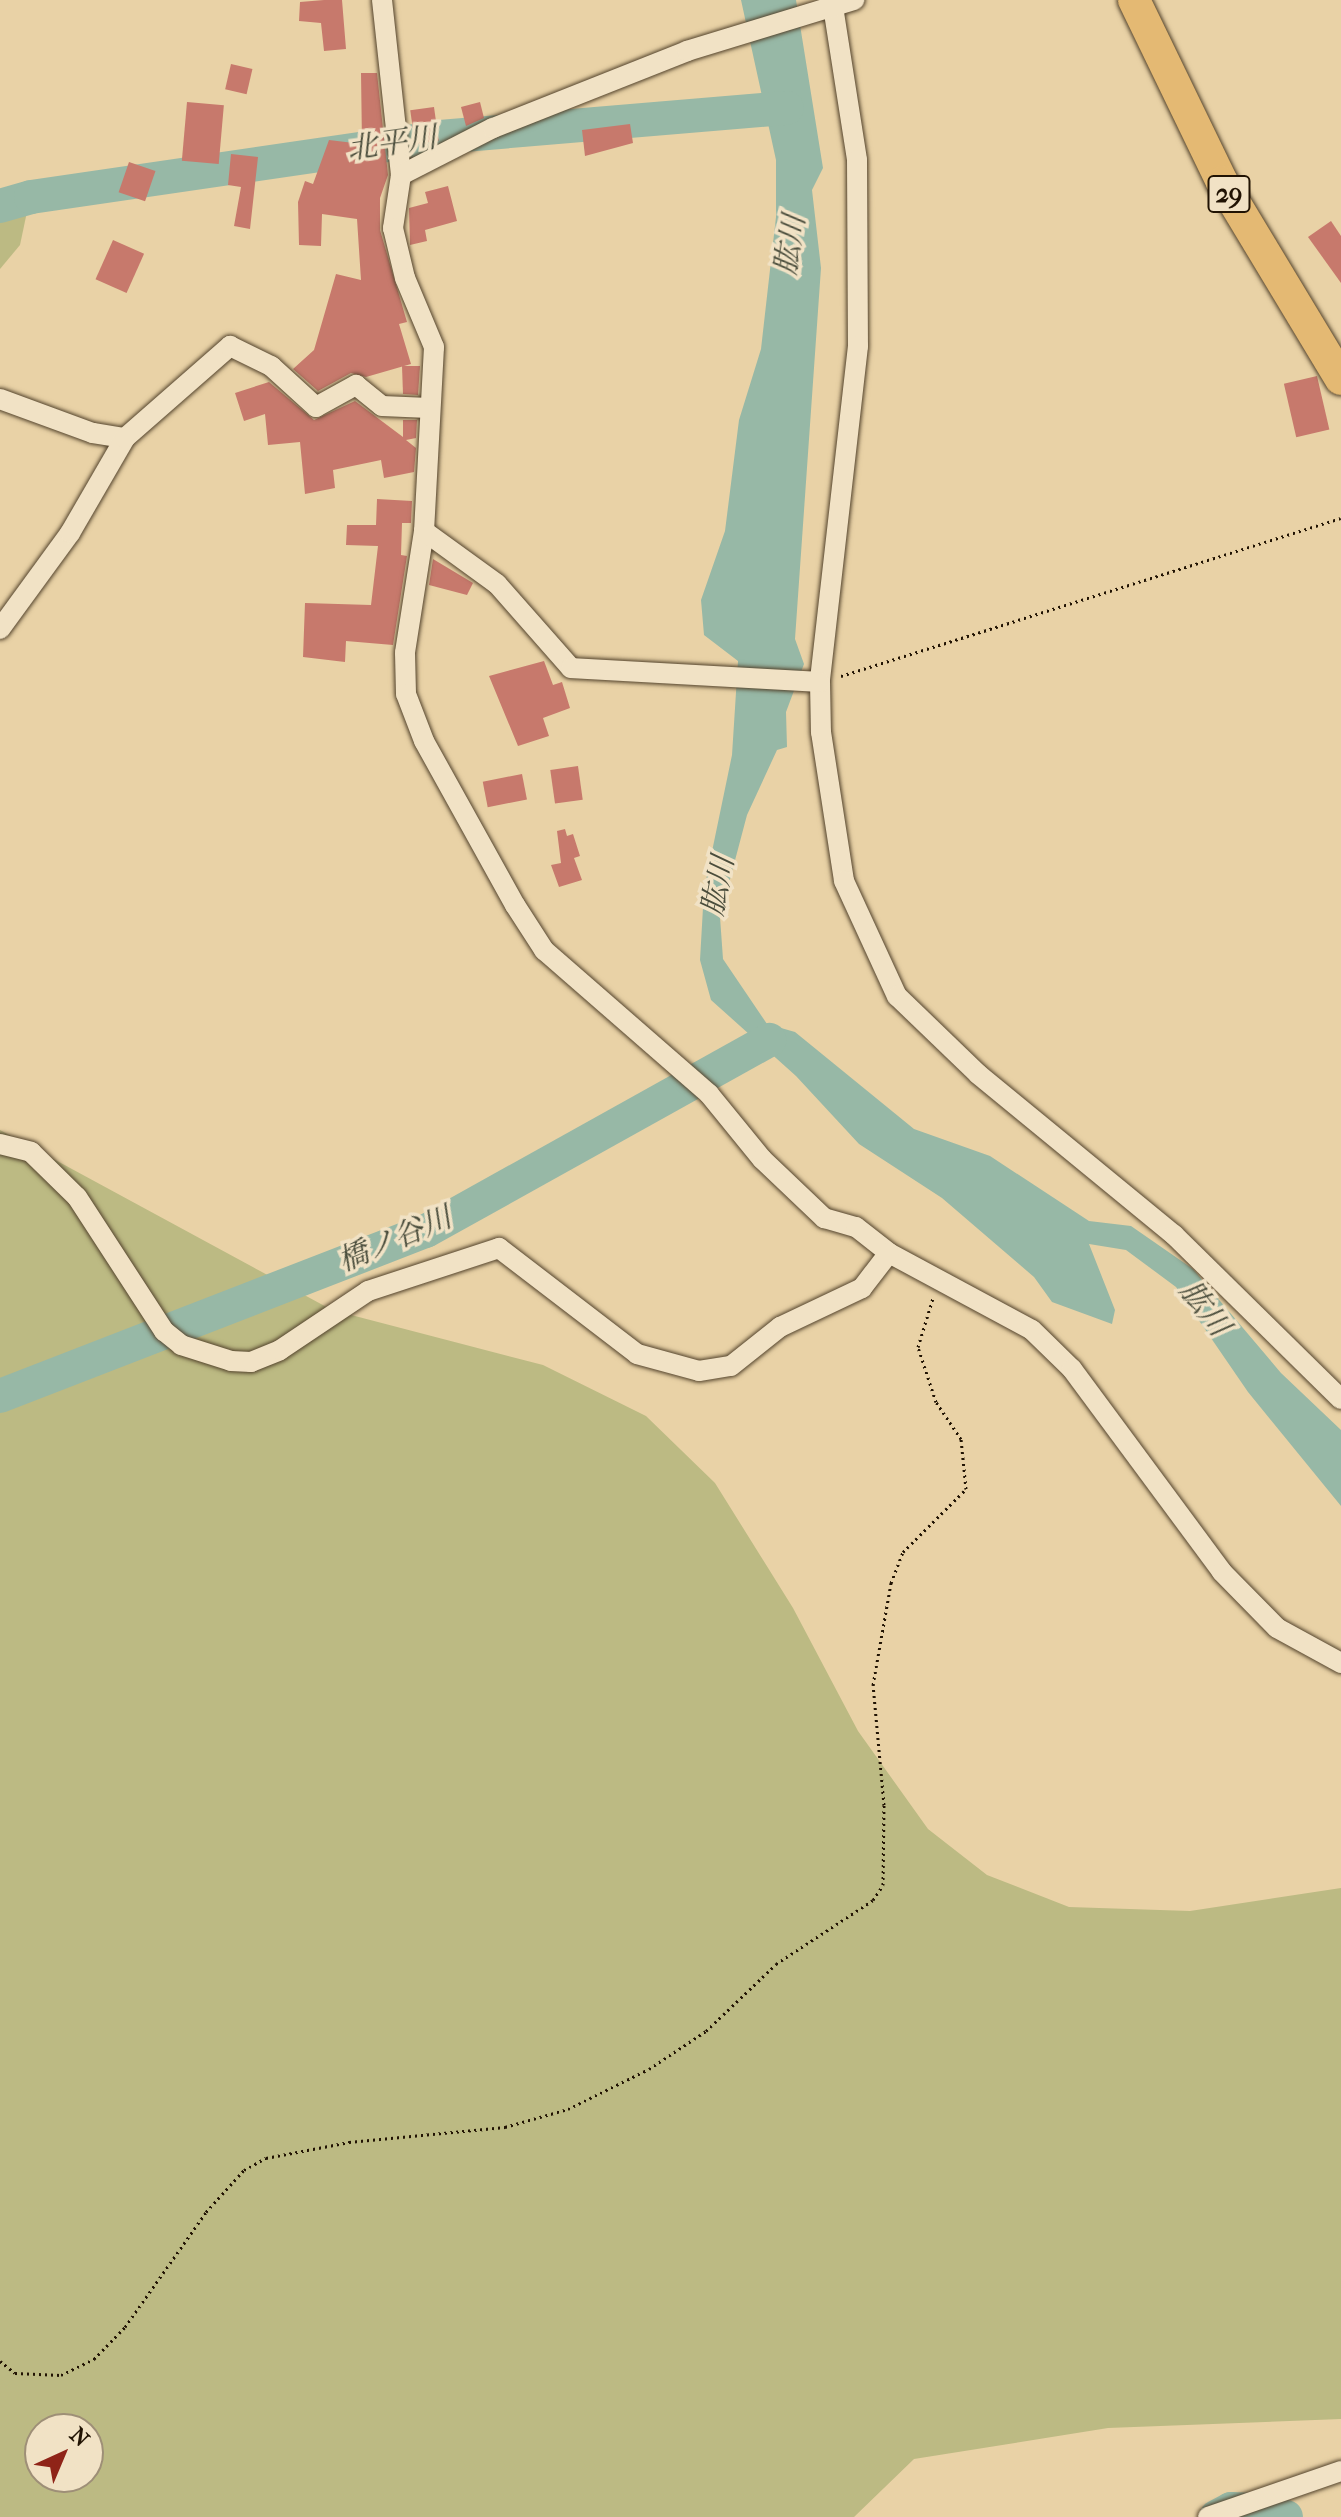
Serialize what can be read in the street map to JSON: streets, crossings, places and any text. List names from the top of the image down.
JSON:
{
  "streets": {
    "main road": ["29"]
  },
  "water": ["北平川", "肱川", "橋ノ谷川"],
  "north": "top right"
}
